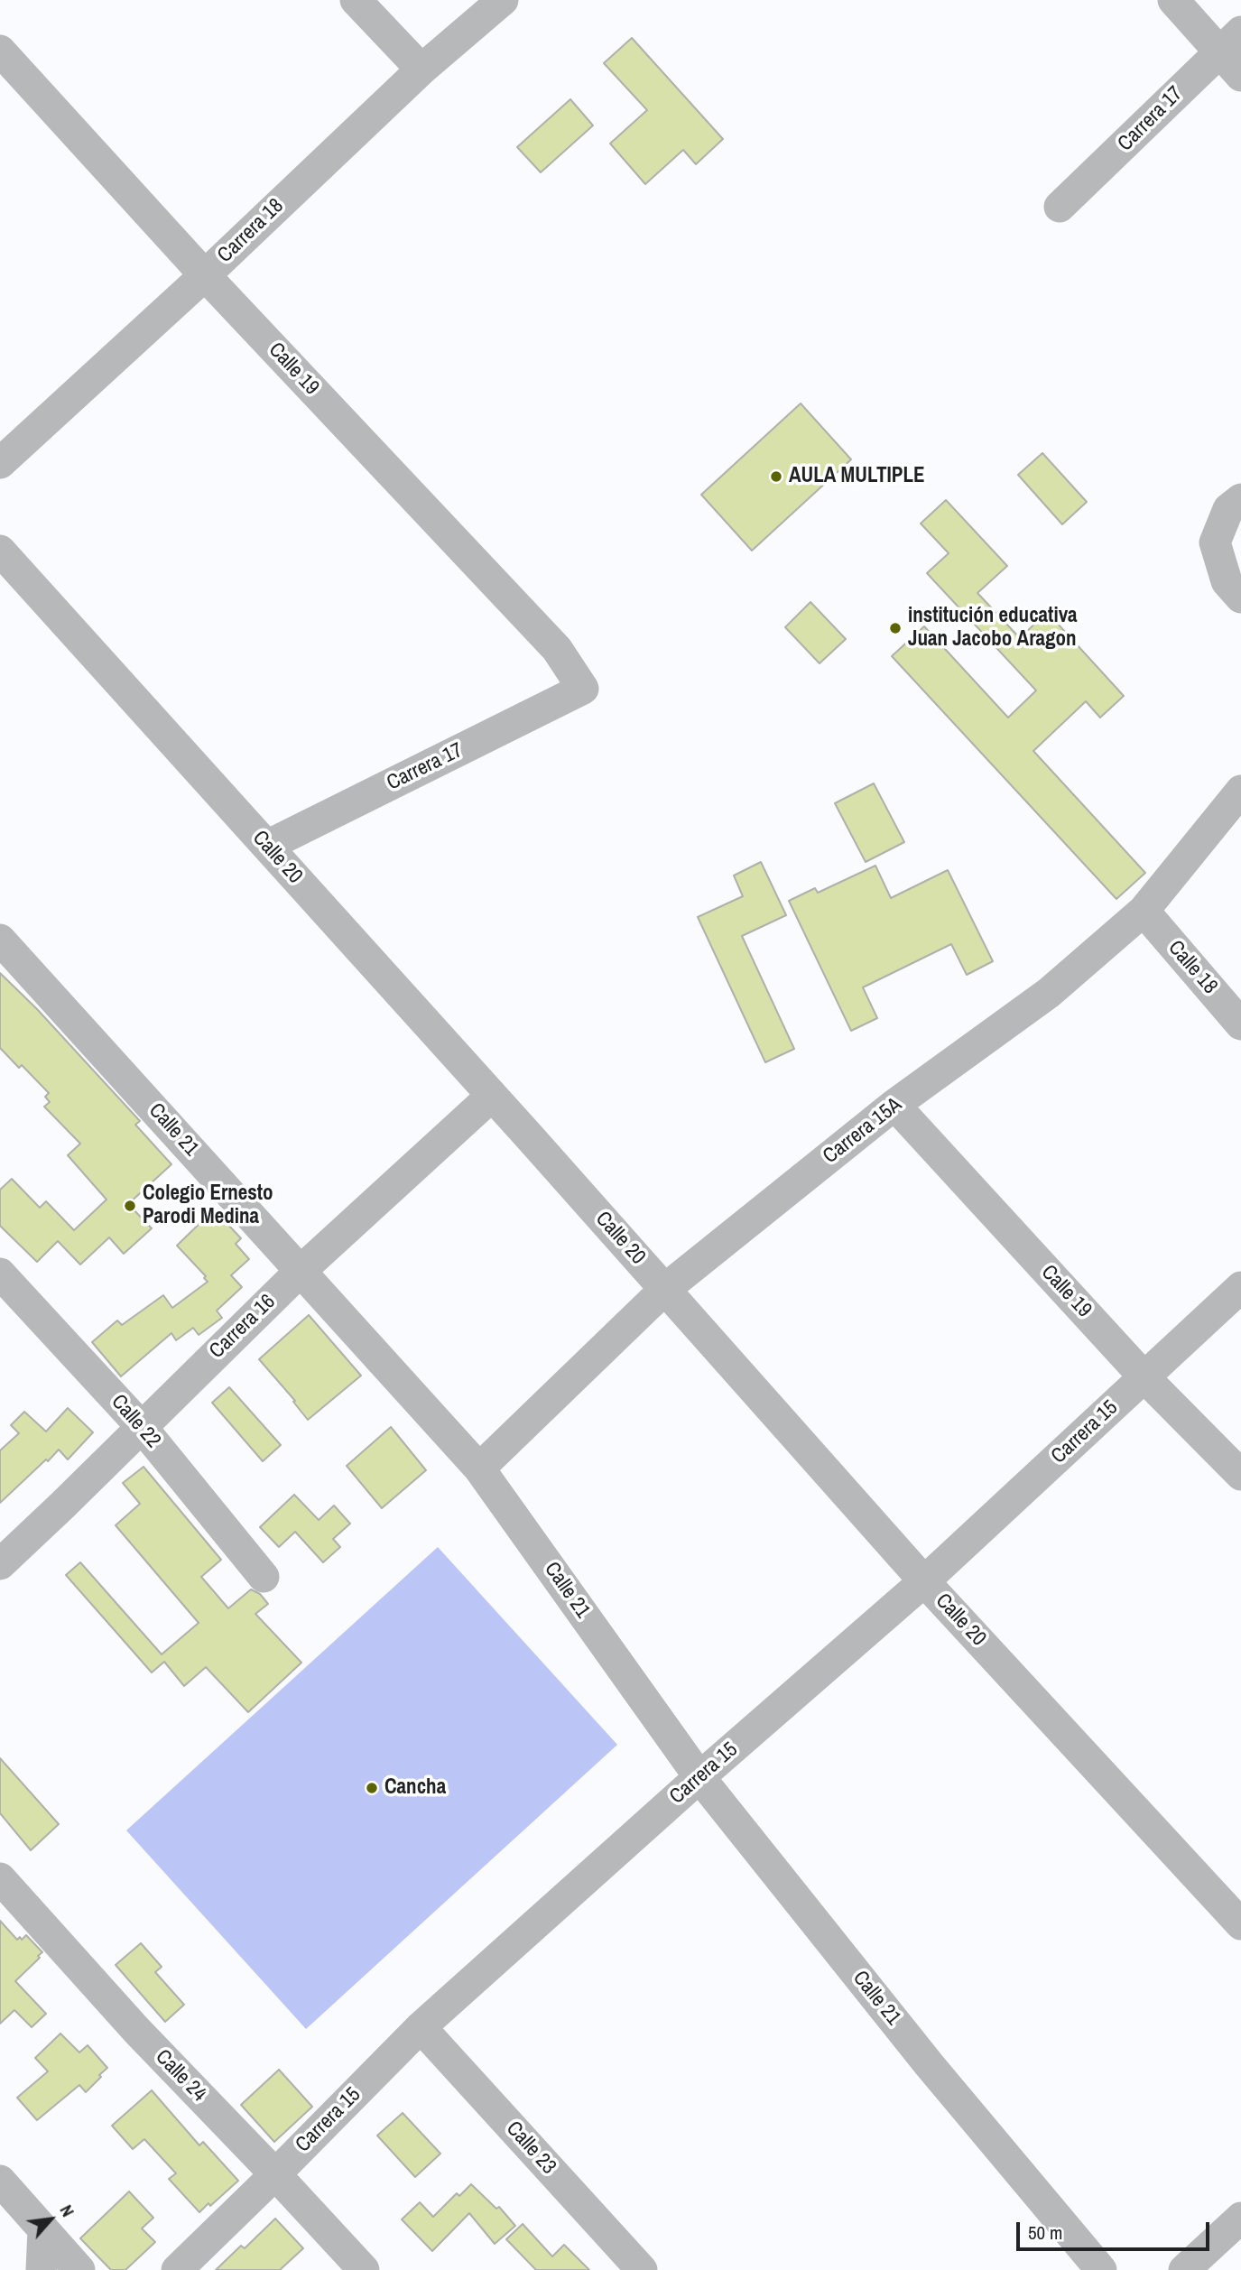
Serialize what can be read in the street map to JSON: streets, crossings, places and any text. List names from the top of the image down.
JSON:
{
  "streets": {
    "street": [
      "Carrera 17",
      "Carrera 18",
      "Calle 19",
      "Calle 20",
      "Calle 18",
      "Calle 21",
      "Carrera 15A",
      "Carrera 16",
      "Calle 22",
      "Carrera 15",
      "Calle 24",
      "Calle 23"
    ]
  },
  "crossings": [
    ["Carrera 17", "Calle 19"],
    ["Carrera 17", "Calle 20"],
    ["Carrera 18", "Calle 19"],
    ["Calle 19", "Carrera 15A"],
    ["Calle 19", "Carrera 15"],
    ["Calle 20", "Carrera 15A"],
    ["Calle 20", "Carrera 16"],
    ["Calle 20", "Carrera 15"],
    ["Calle 18", "Carrera 15A"],
    ["Calle 21", "Carrera 15A"],
    ["Calle 21", "Carrera 16"],
    ["Calle 21", "Carrera 15"],
    ["Carrera 16", "Calle 22"],
    ["Carrera 15", "Calle 24"],
    ["Carrera 15", "Calle 23"]
  ],
  "places": [
    "AULA MULTIPLE",
    "institución educativa Juan Jacobo Aragon",
    "Colegio Ernesto Parodi Medina",
    "Cancha"
  ],
  "scale_bar": "50 m",
  "north": "top right"
}
